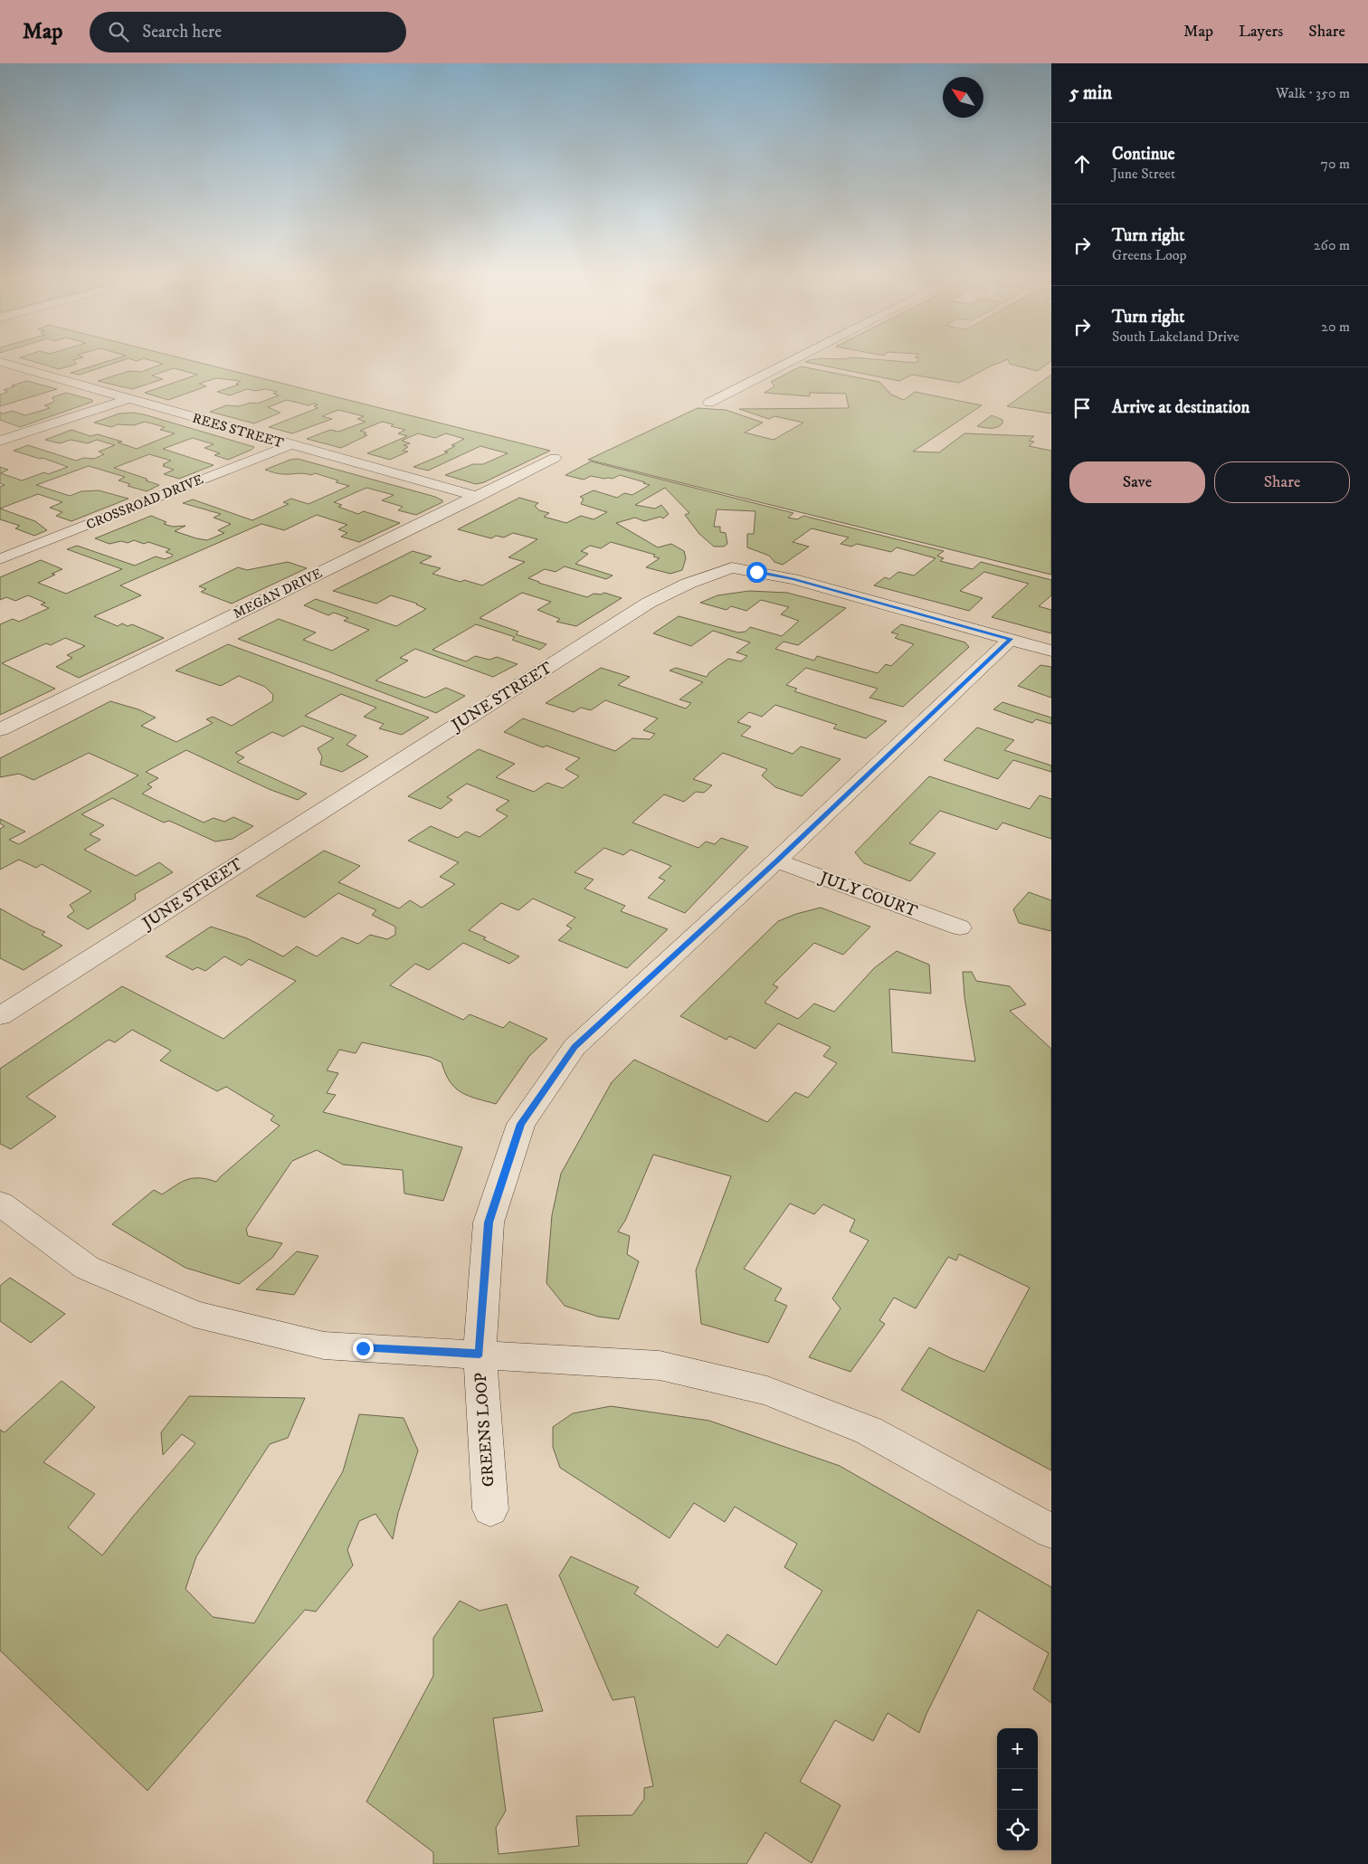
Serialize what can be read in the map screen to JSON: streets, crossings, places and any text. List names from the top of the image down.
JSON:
{
  "streets": {
    "street": [
      "REES STREET",
      "CROSSROAD DRIVE",
      "MEGAN DRIVE",
      "JUNE STREET",
      "JULY COURT",
      "GREENS LOOP"
    ]
  },
  "crossings": [
    ["REES STREET", "CROSSROAD DRIVE"],
    ["REES STREET", "MEGAN DRIVE"],
    ["JUNE STREET", "GREENS LOOP"],
    ["JULY COURT", "GREENS LOOP"]
  ],
  "north": "top left",
  "page": {
    "header": "Map",
    "search": "Search here",
    "nav": ["Map", "Layers", "Share"],
    "heading": ["5 min", "Walk · 350 m"],
    "list": [
      ["Continue", "June Street", "70 m"],
      ["Turn right", "Greens Loop", "260 m"],
      ["Turn right", "South Lakeland Drive", "20 m"],
      "Arrive at destination"
    ],
    "buttons": ["Save", "Share"],
    "map_buttons": ["+", "−"]
  }
}
